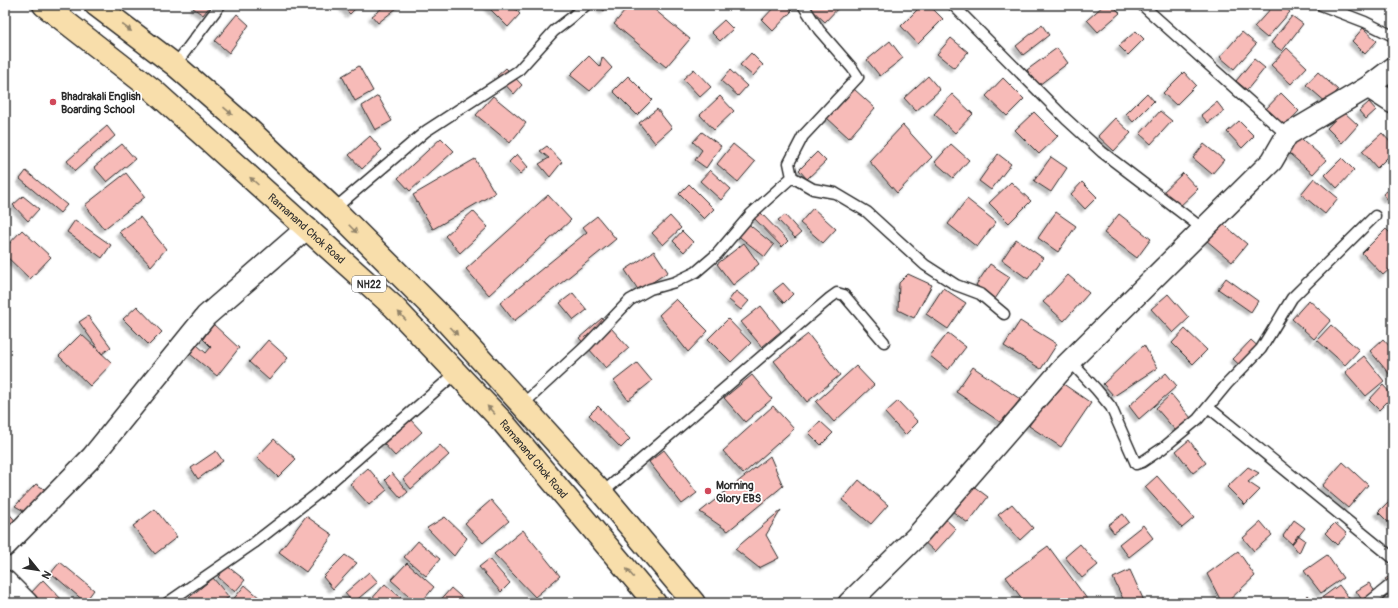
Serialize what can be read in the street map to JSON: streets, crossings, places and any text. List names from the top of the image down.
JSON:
{
  "streets": {
    "highway": ["Ramanand Chok Road", "NH22"]
  },
  "places": ["Bhadrakali English Boarding School", "Morning Glory EBS"],
  "north": "bottom right"
}
